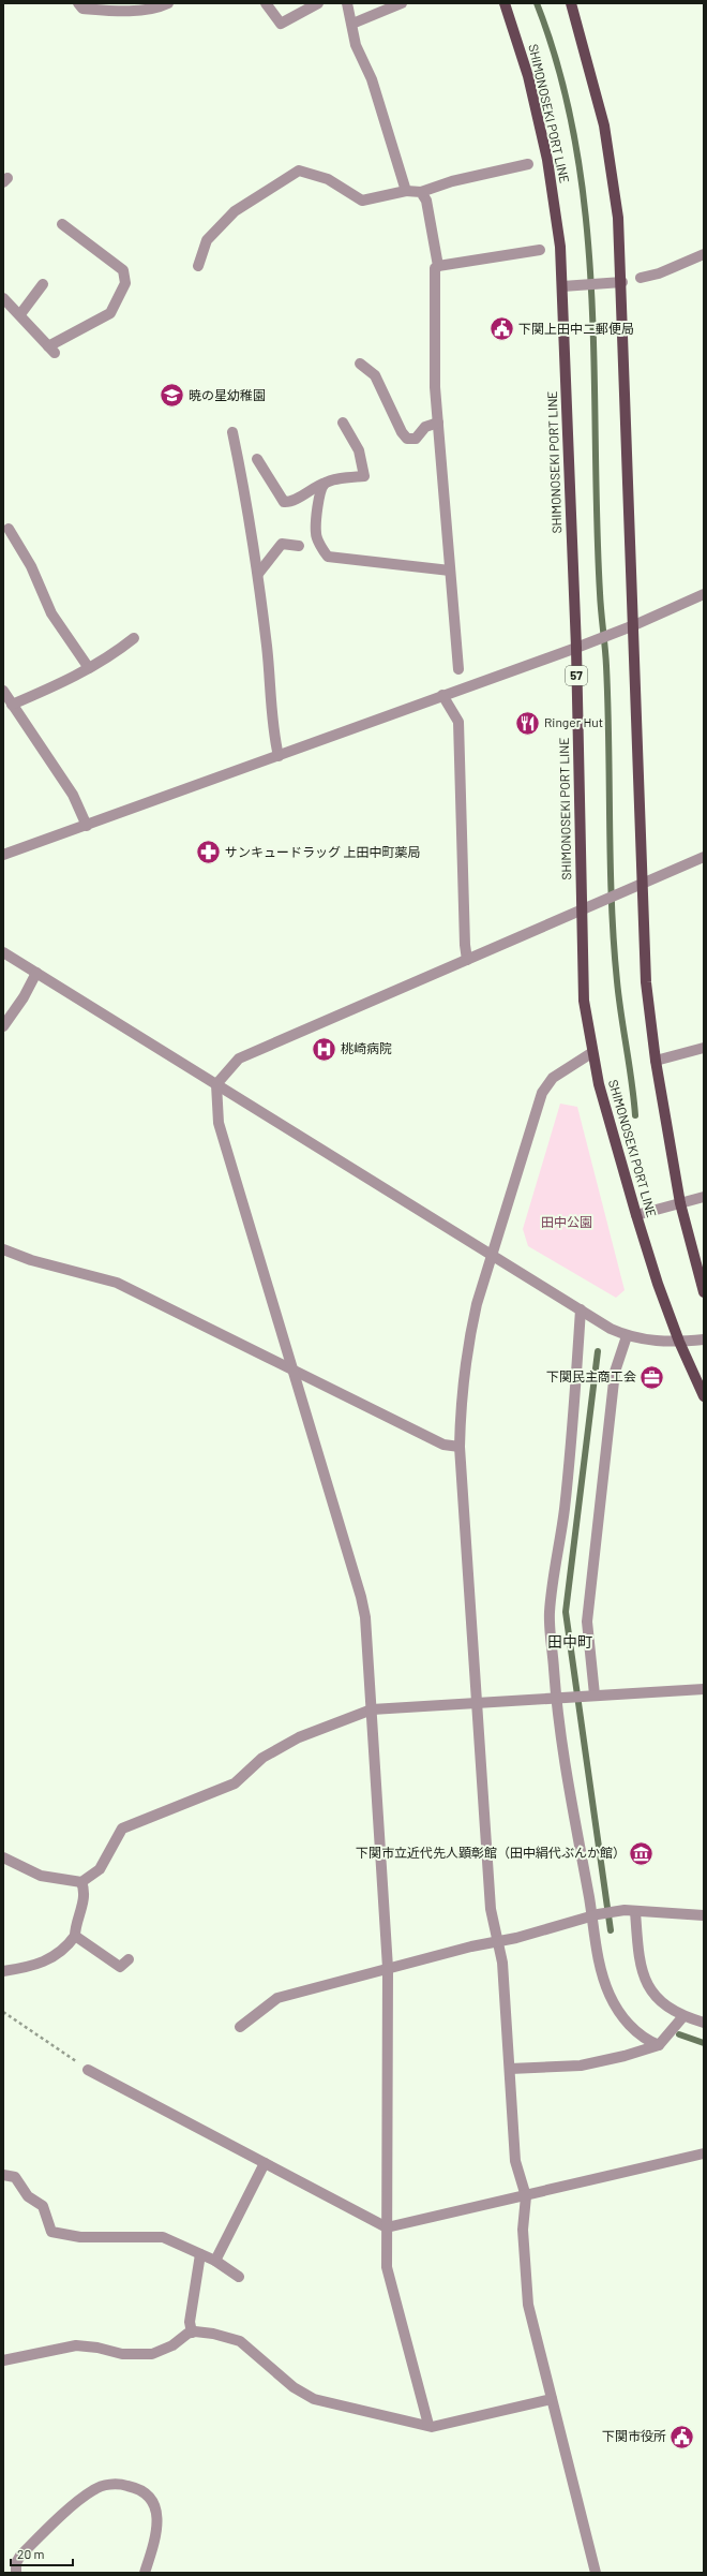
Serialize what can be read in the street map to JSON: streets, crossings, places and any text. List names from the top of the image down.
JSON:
{
  "streets": {
    "main road": ["SHIMONOSEKI PORT LINE", "57"]
  },
  "districts": ["田中町"],
  "parks": ["田中公園"],
  "places": {
    "public building": ["下関上田中二郵便局", "下関市役所"],
    "school or university": ["暁の星幼稚園"],
    "restaurant": ["Ringer Hut"],
    "pharmacy": ["サンキュードラッグ 上田中町薬局"],
    "hospital": ["桃崎病院"],
    "office": ["下関民主商工会"],
    "museum": ["下関市立近代先人顕彰館（田中絹代ぶんか館）"]
  },
  "scale_bar": "20 m"
}
